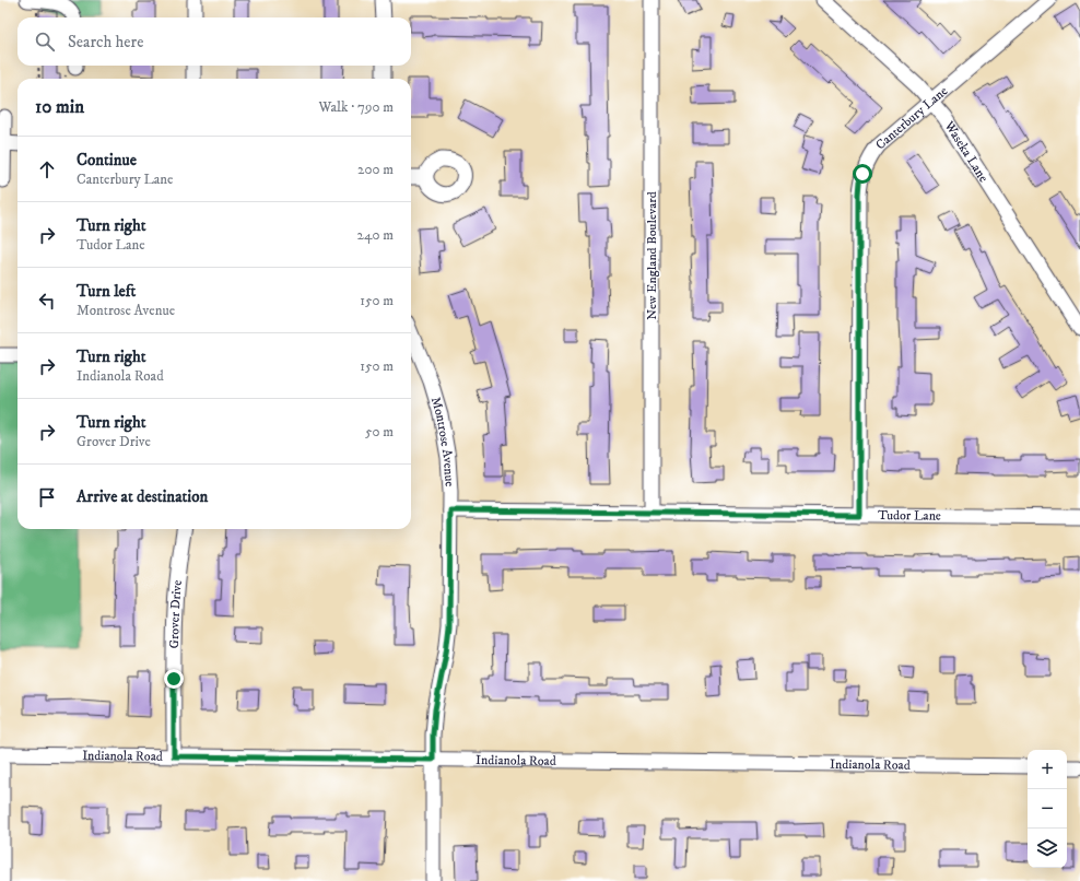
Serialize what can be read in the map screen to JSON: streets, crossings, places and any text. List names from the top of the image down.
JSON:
{
  "streets": {
    "street": [
      "Canterbury Lane",
      "Waseka Lane",
      "New England Boulevard",
      "Montrose Avenue",
      "Tudor Lane",
      "Grover Drive",
      "Indianola Road"
    ]
  },
  "crossings": [
    ["Canterbury Lane", "Waseka Lane"],
    ["Canterbury Lane", "Tudor Lane"],
    ["New England Boulevard", "Tudor Lane"],
    ["Montrose Avenue", "Tudor Lane"],
    ["Montrose Avenue", "Indianola Road"],
    ["Grover Drive", "Indianola Road"]
  ],
  "page": {
    "search": "Search here",
    "heading": ["10 min", "Walk · 790 m"],
    "list": [
      ["Continue", "Canterbury Lane", "200 m"],
      ["Turn right", "Tudor Lane", "240 m"],
      ["Turn left", "Montrose Avenue", "150 m"],
      ["Turn right", "Indianola Road", "150 m"],
      ["Turn right", "Grover Drive", "50 m"],
      "Arrive at destination"
    ],
    "map_buttons": ["+", "−"]
  }
}
